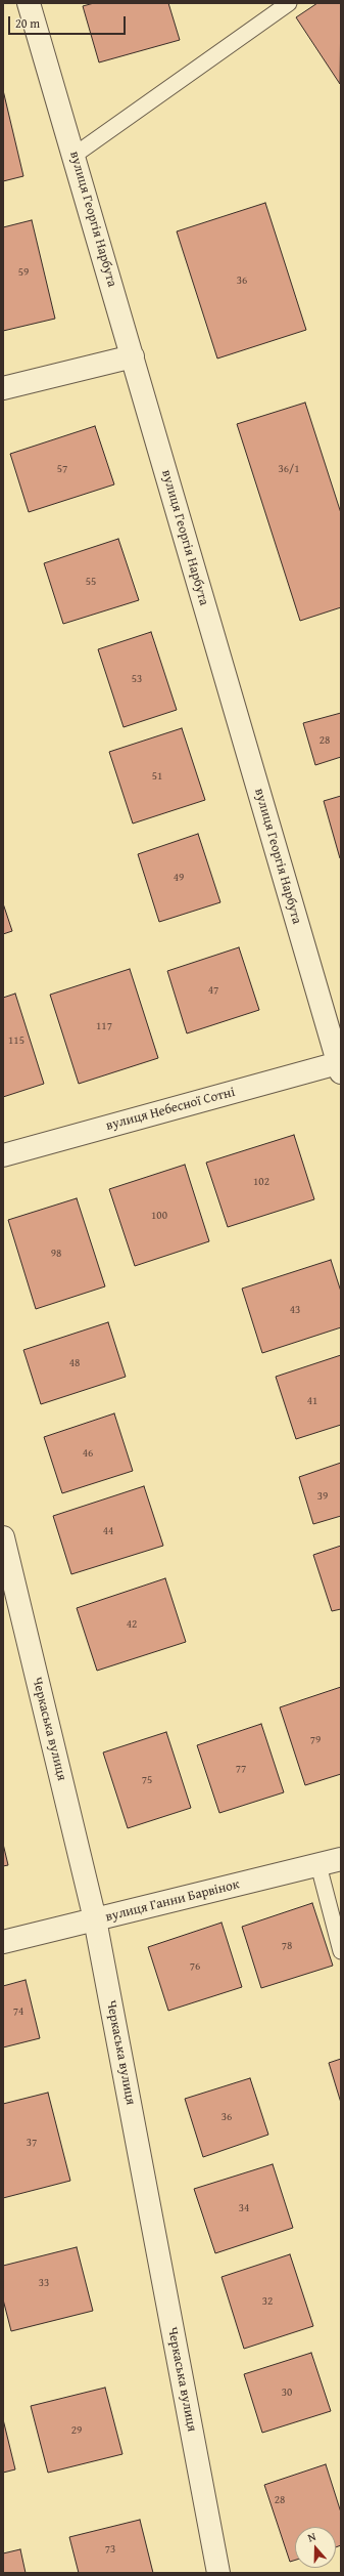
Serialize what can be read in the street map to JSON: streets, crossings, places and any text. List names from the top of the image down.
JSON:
{
  "streets": {
    "street": [
      "вулиця Георгія Нарбута",
      "вулиця Небесної Сотні",
      "Черкаська вулиця",
      "вулиця Ганни Барвінок"
    ]
  },
  "crossings": [
    ["вулиця Георгія Нарбута", "вулиця Небесної Сотні"],
    ["Черкаська вулиця", "вулиця Ганни Барвінок"]
  ],
  "house_numbers": [
    "59",
    "36",
    "57",
    "36/1",
    "55",
    "53",
    "28",
    "51",
    "49",
    "47",
    "117",
    "115",
    "102",
    "100",
    "98",
    "43",
    "48",
    "41",
    "46",
    "39",
    "44",
    "42",
    "79",
    "77",
    "75",
    "78",
    "76",
    "74",
    "36",
    "37",
    "34",
    "33",
    "32",
    "30",
    "29",
    "28",
    "73"
  ],
  "scale_bar": "20 m",
  "north": "top"
}
